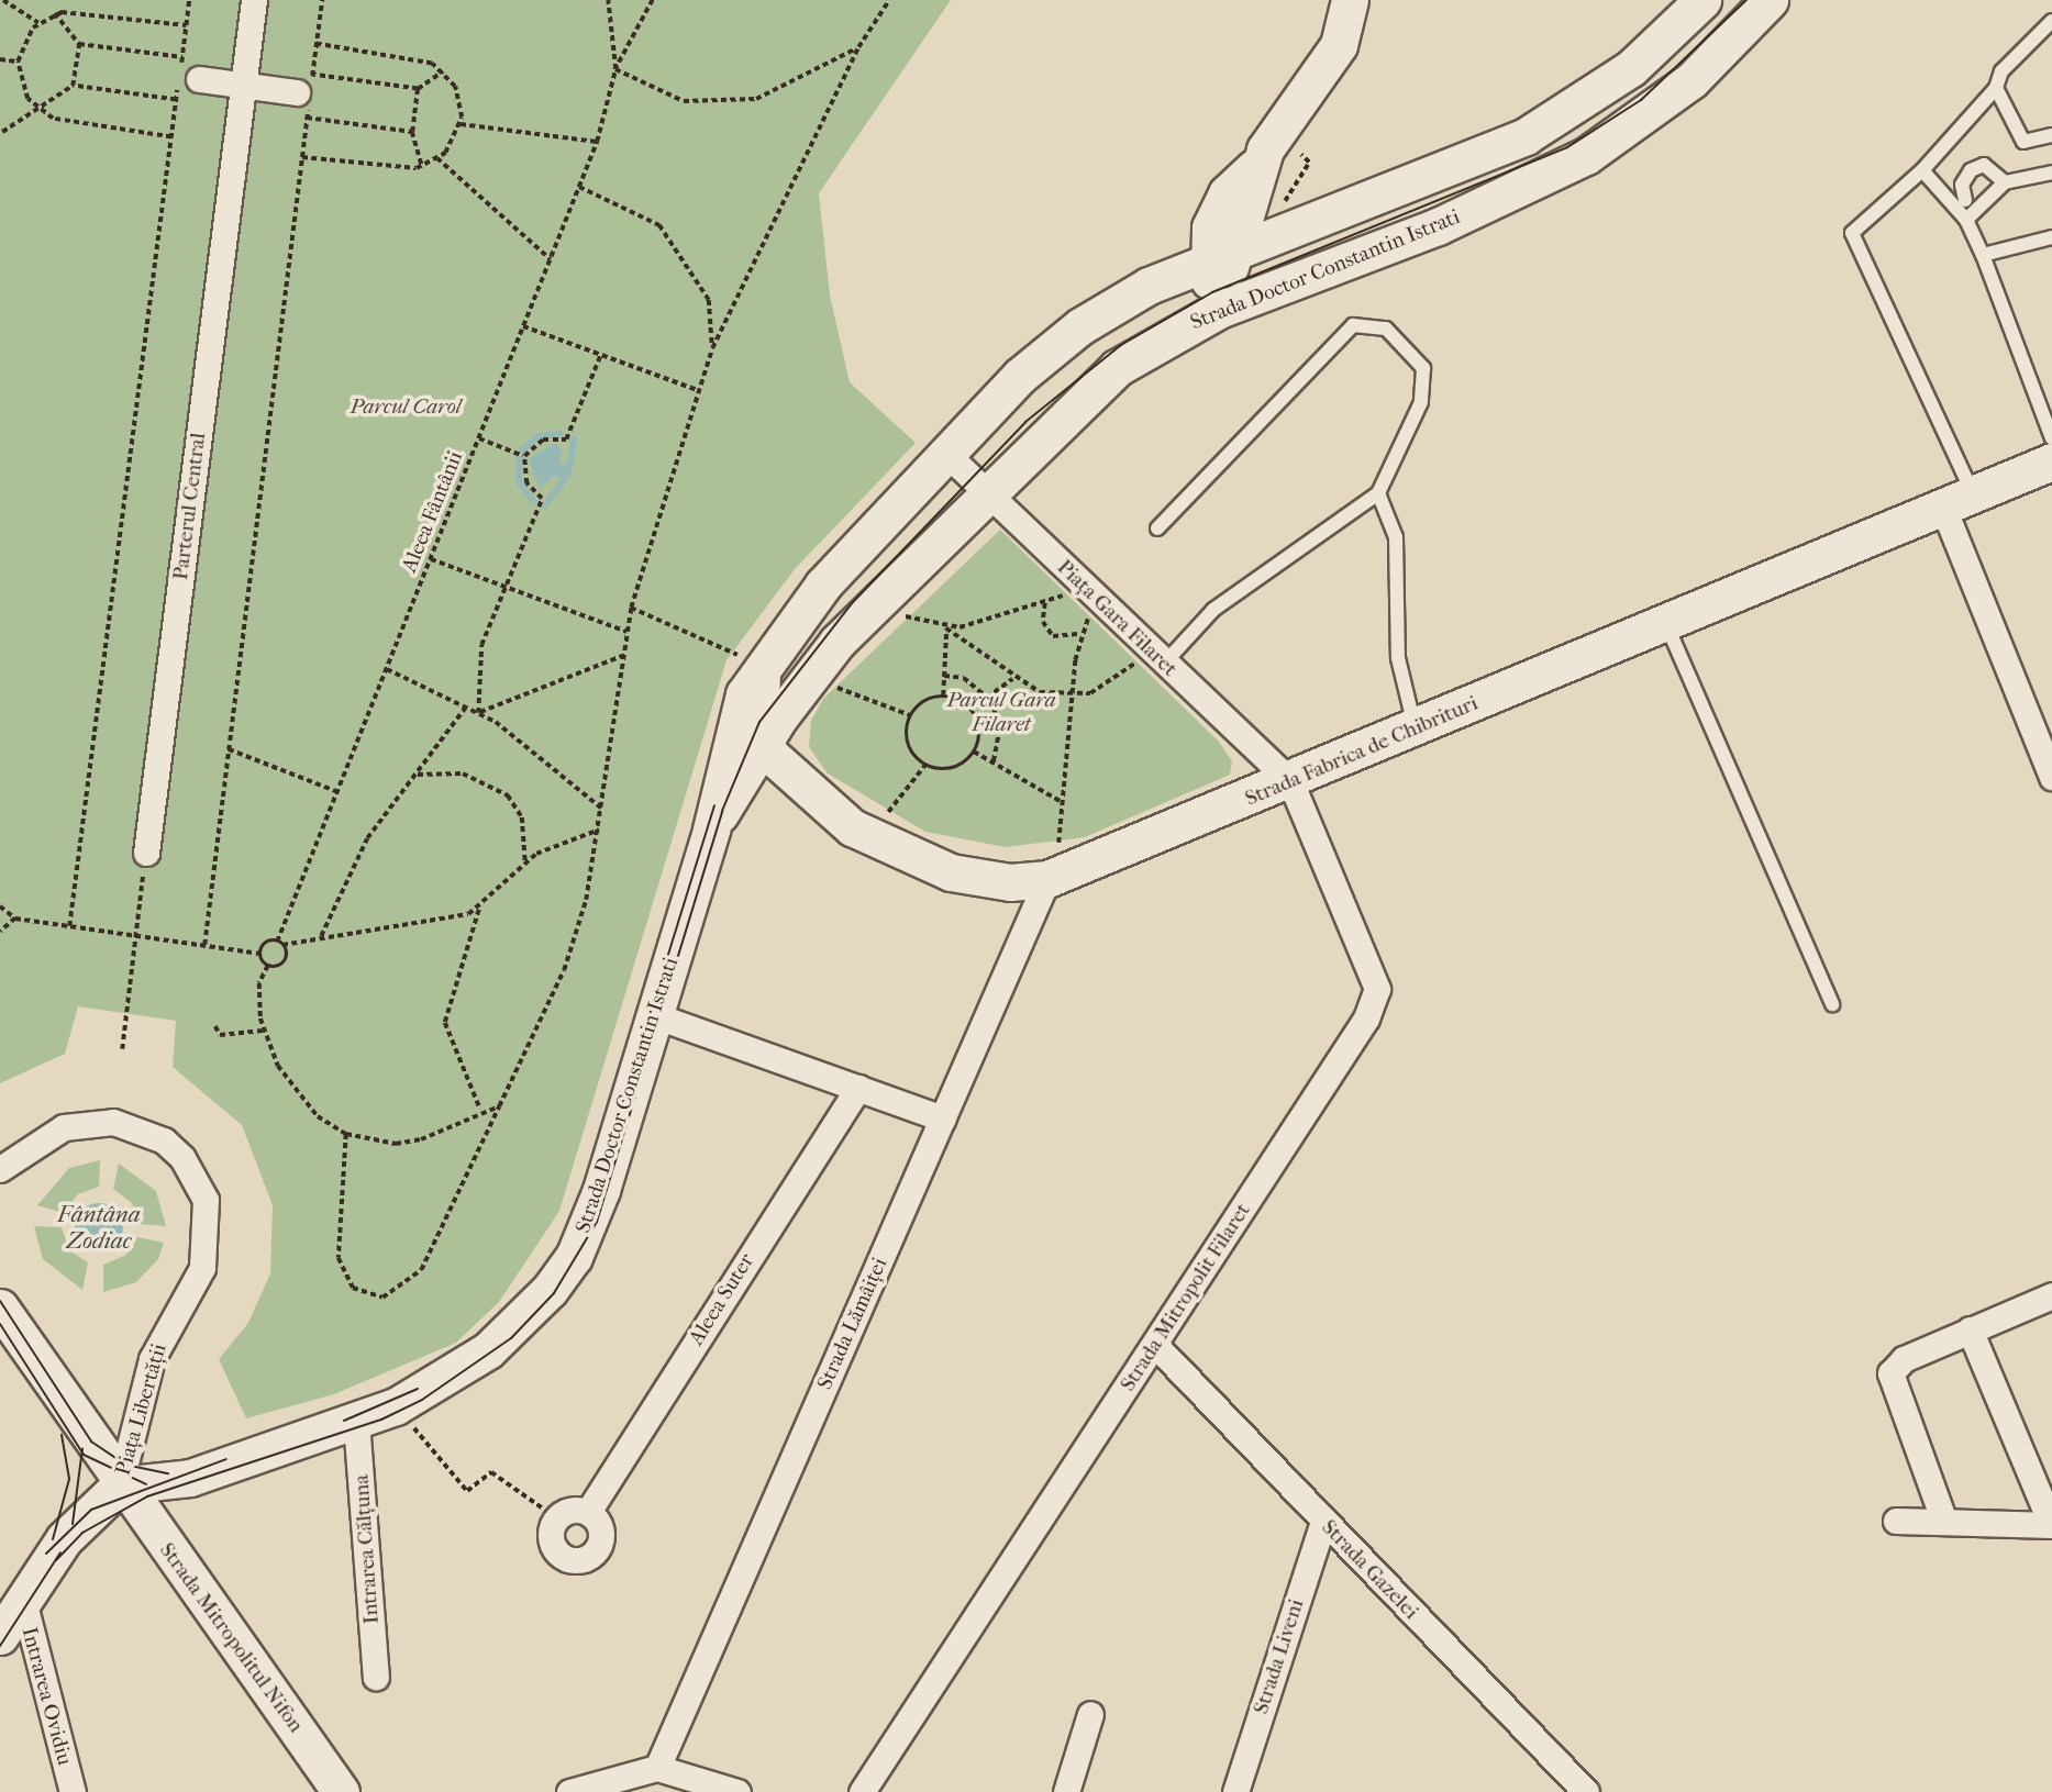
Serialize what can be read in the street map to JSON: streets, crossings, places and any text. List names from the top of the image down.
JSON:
{
  "streets": {
    "main road": [
      "Strada Doctor Constantin Istrati",
      "Strada Fabrica de Chibrituri",
      "Piața Libertății",
      "Strada Mitropolitul Nifon"
    ],
    "street": [
      "Parterul Central",
      "Piața Gara Filaret",
      "Strada Mitropolit Filaret",
      "Aleea Suter",
      "Strada Lămâiței",
      "Intrarea Călțuna",
      "Strada Gazelei",
      "Strada Liveni",
      "Intrarea Ovidiu"
    ],
    "path": ["Aleea Fântânii"]
  },
  "crossings": [
    ["Strada Doctor Constantin Istrati", "Piața Gara Filaret"],
    ["Strada Doctor Constantin Istrati", "Strada Fabrica de Chibrituri"],
    ["Strada Doctor Constantin Istrati", "Piața Libertății"],
    ["Strada Doctor Constantin Istrati", "Intrarea Călțuna"],
    ["Strada Doctor Constantin Istrati", "Strada Mitropolitul Nifon"],
    ["Piața Gara Filaret", "Strada Fabrica de Chibrituri"],
    ["Piața Gara Filaret", "Strada Mitropolit Filaret"],
    ["Strada Fabrica de Chibrituri", "Strada Mitropolit Filaret"],
    ["Strada Fabrica de Chibrituri", "Strada Lămâiței"],
    ["Strada Mitropolit Filaret", "Strada Gazelei"],
    ["Piața Libertății", "Strada Mitropolitul Nifon"],
    ["Strada Gazelei", "Strada Liveni"]
  ],
  "water": ["Fântâna Zodiac"],
  "parks": ["Parcul Carol", "Parcul Gara Filaret"]
}
